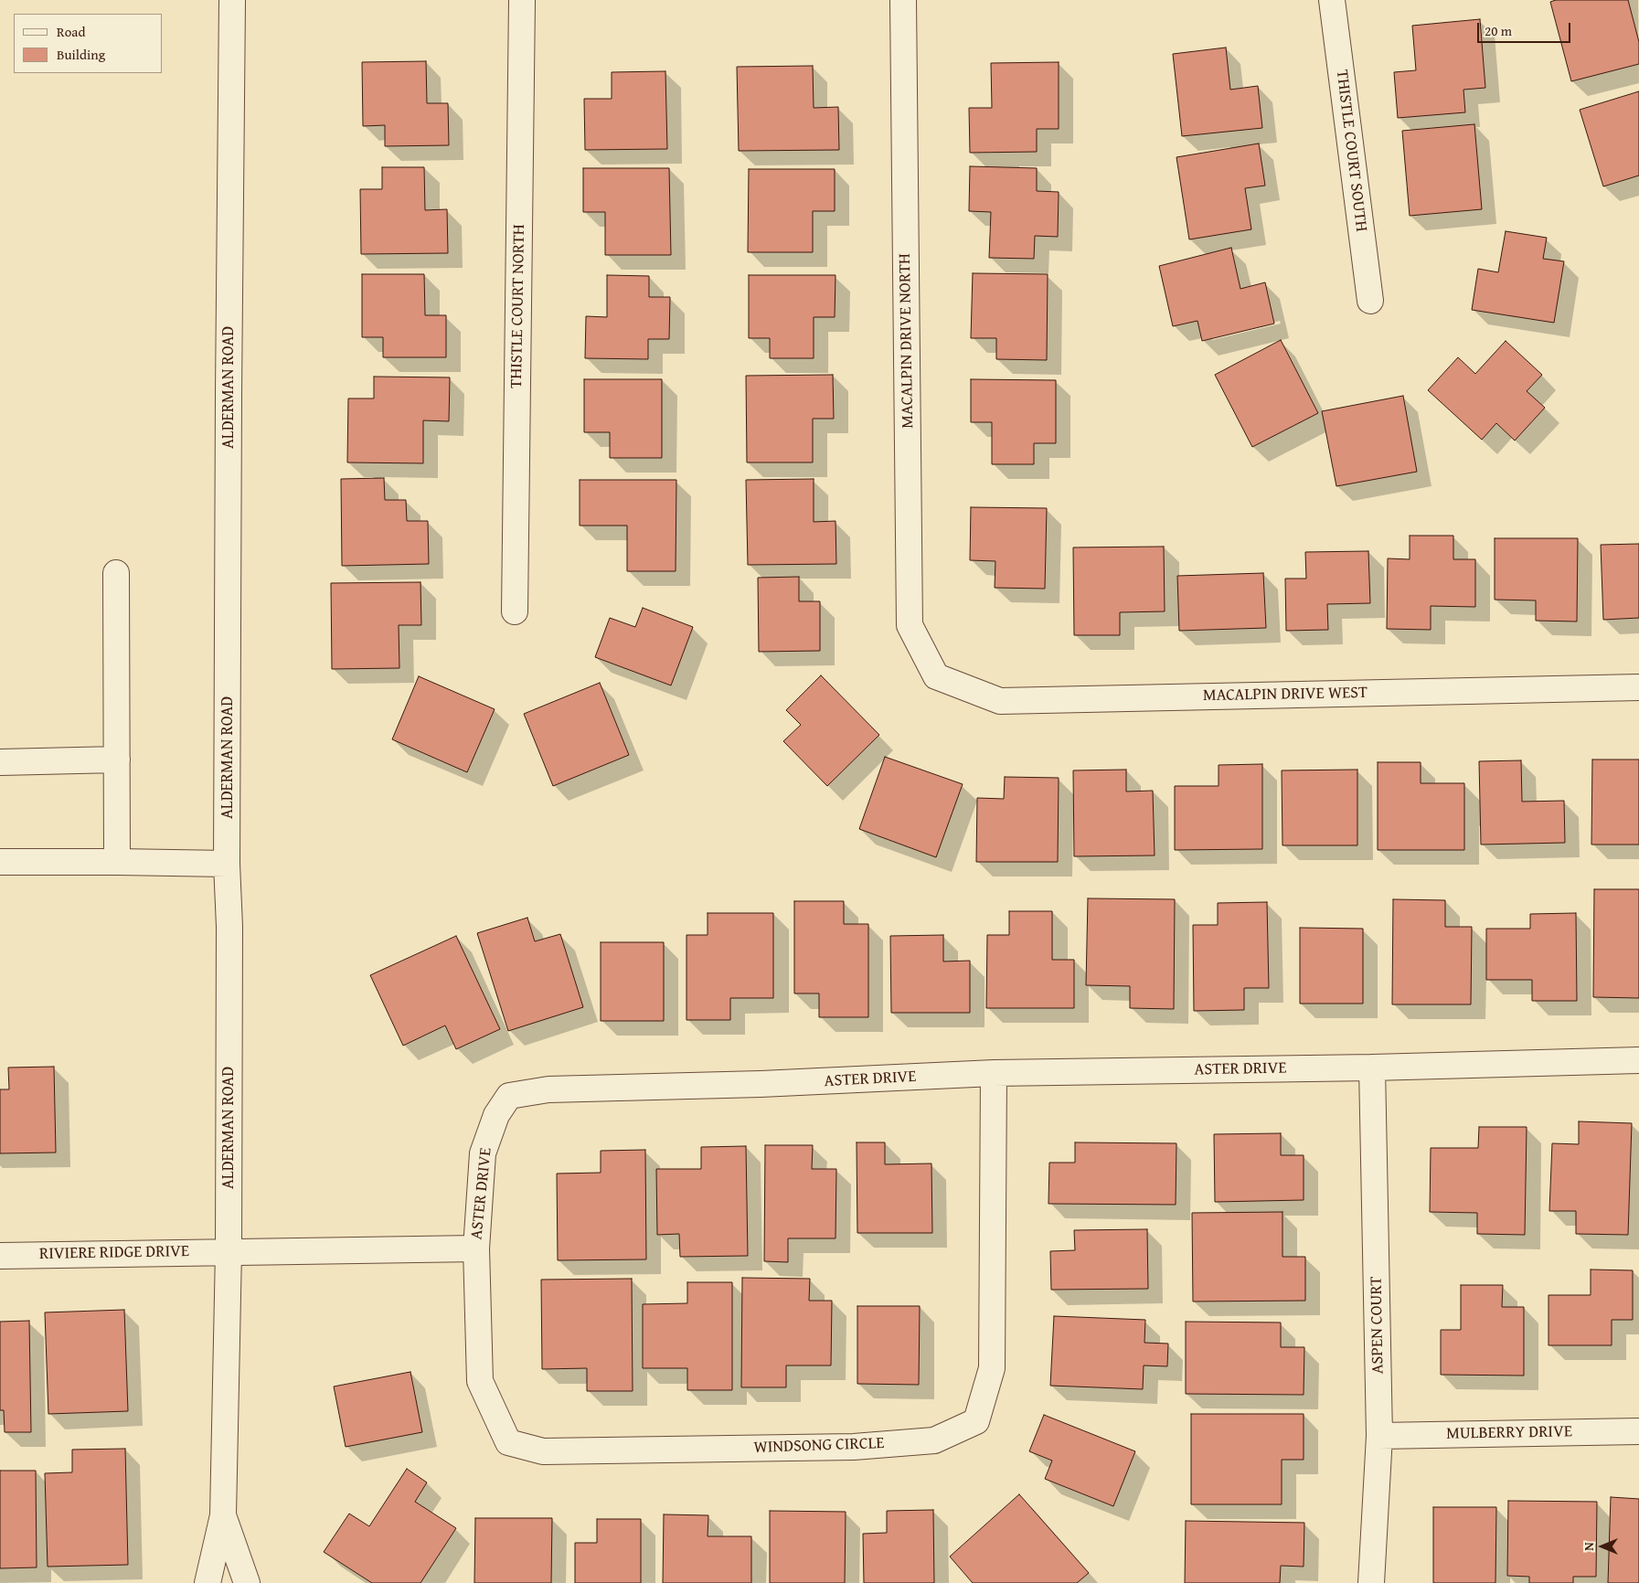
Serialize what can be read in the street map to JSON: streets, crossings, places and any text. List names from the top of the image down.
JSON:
{
  "streets": {
    "street": [
      "THISTLE COURT SOUTH",
      "THISTLE COURT NORTH",
      "MACALPIN DRIVE NORTH",
      "ALDERMAN ROAD",
      "MACALPIN DRIVE WEST",
      "ASTER DRIVE",
      "RIVIERE RIDGE DRIVE",
      "ASPEN COURT",
      "MULBERRY DRIVE",
      "WINDSONG CIRCLE"
    ]
  },
  "crossings": [
    ["MACALPIN DRIVE NORTH", "MACALPIN DRIVE WEST"],
    ["ALDERMAN ROAD", "ASTER DRIVE"],
    ["ALDERMAN ROAD", "RIVIERE RIDGE DRIVE"],
    ["ASTER DRIVE", "RIVIERE RIDGE DRIVE"],
    ["ASTER DRIVE", "ASPEN COURT"],
    ["ASTER DRIVE", "WINDSONG CIRCLE"],
    ["ASPEN COURT", "MULBERRY DRIVE"]
  ],
  "legend": ["Road", "Building"],
  "scale_bar": "20 m",
  "north": "left"
}
